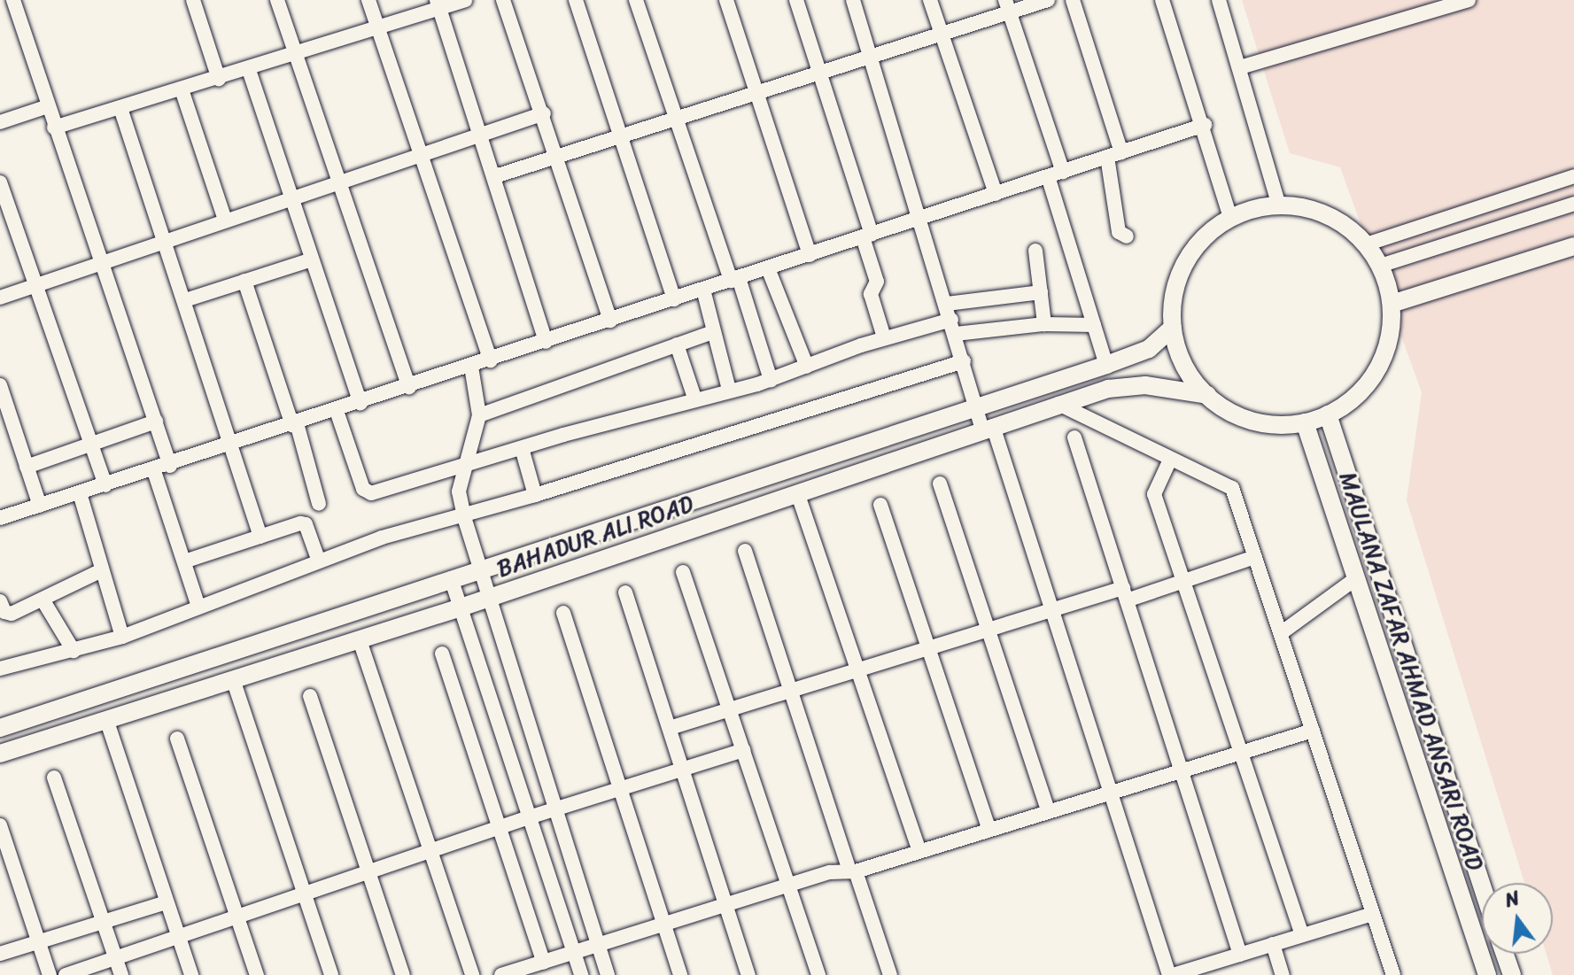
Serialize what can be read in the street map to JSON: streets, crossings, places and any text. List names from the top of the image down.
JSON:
{
  "streets": {
    "main road": ["BAHADUR ALI ROAD", "MAULANA ZAFAR AHMAD ANSARI ROAD"]
  },
  "crossings": [
    ["BAHADUR ALI ROAD", "MAULANA ZAFAR AHMAD ANSARI ROAD"]
  ],
  "north": "top"
}
